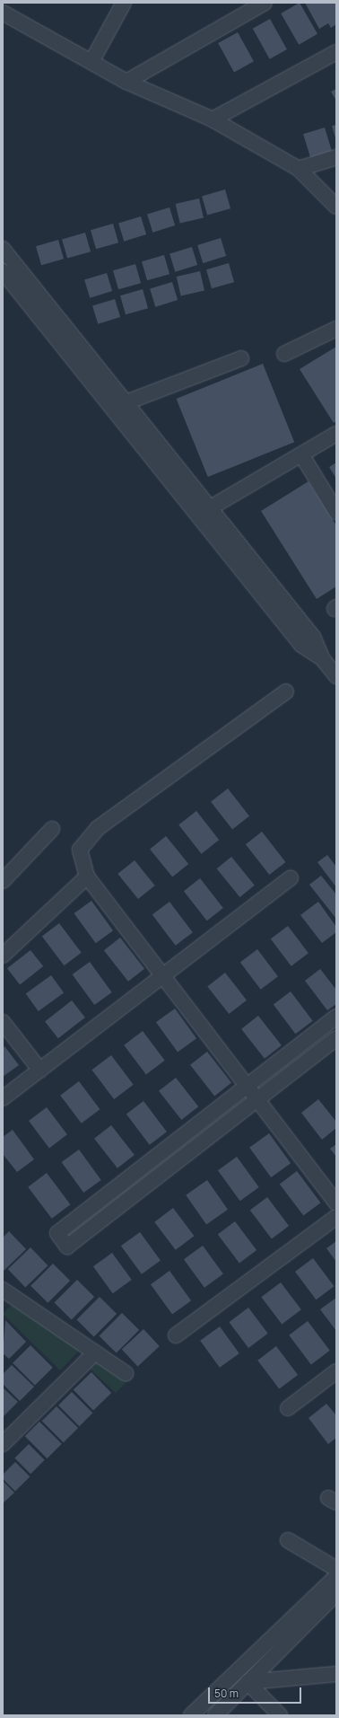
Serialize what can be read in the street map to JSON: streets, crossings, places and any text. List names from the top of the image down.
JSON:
{
  "scale_bar": "50 m"
}
